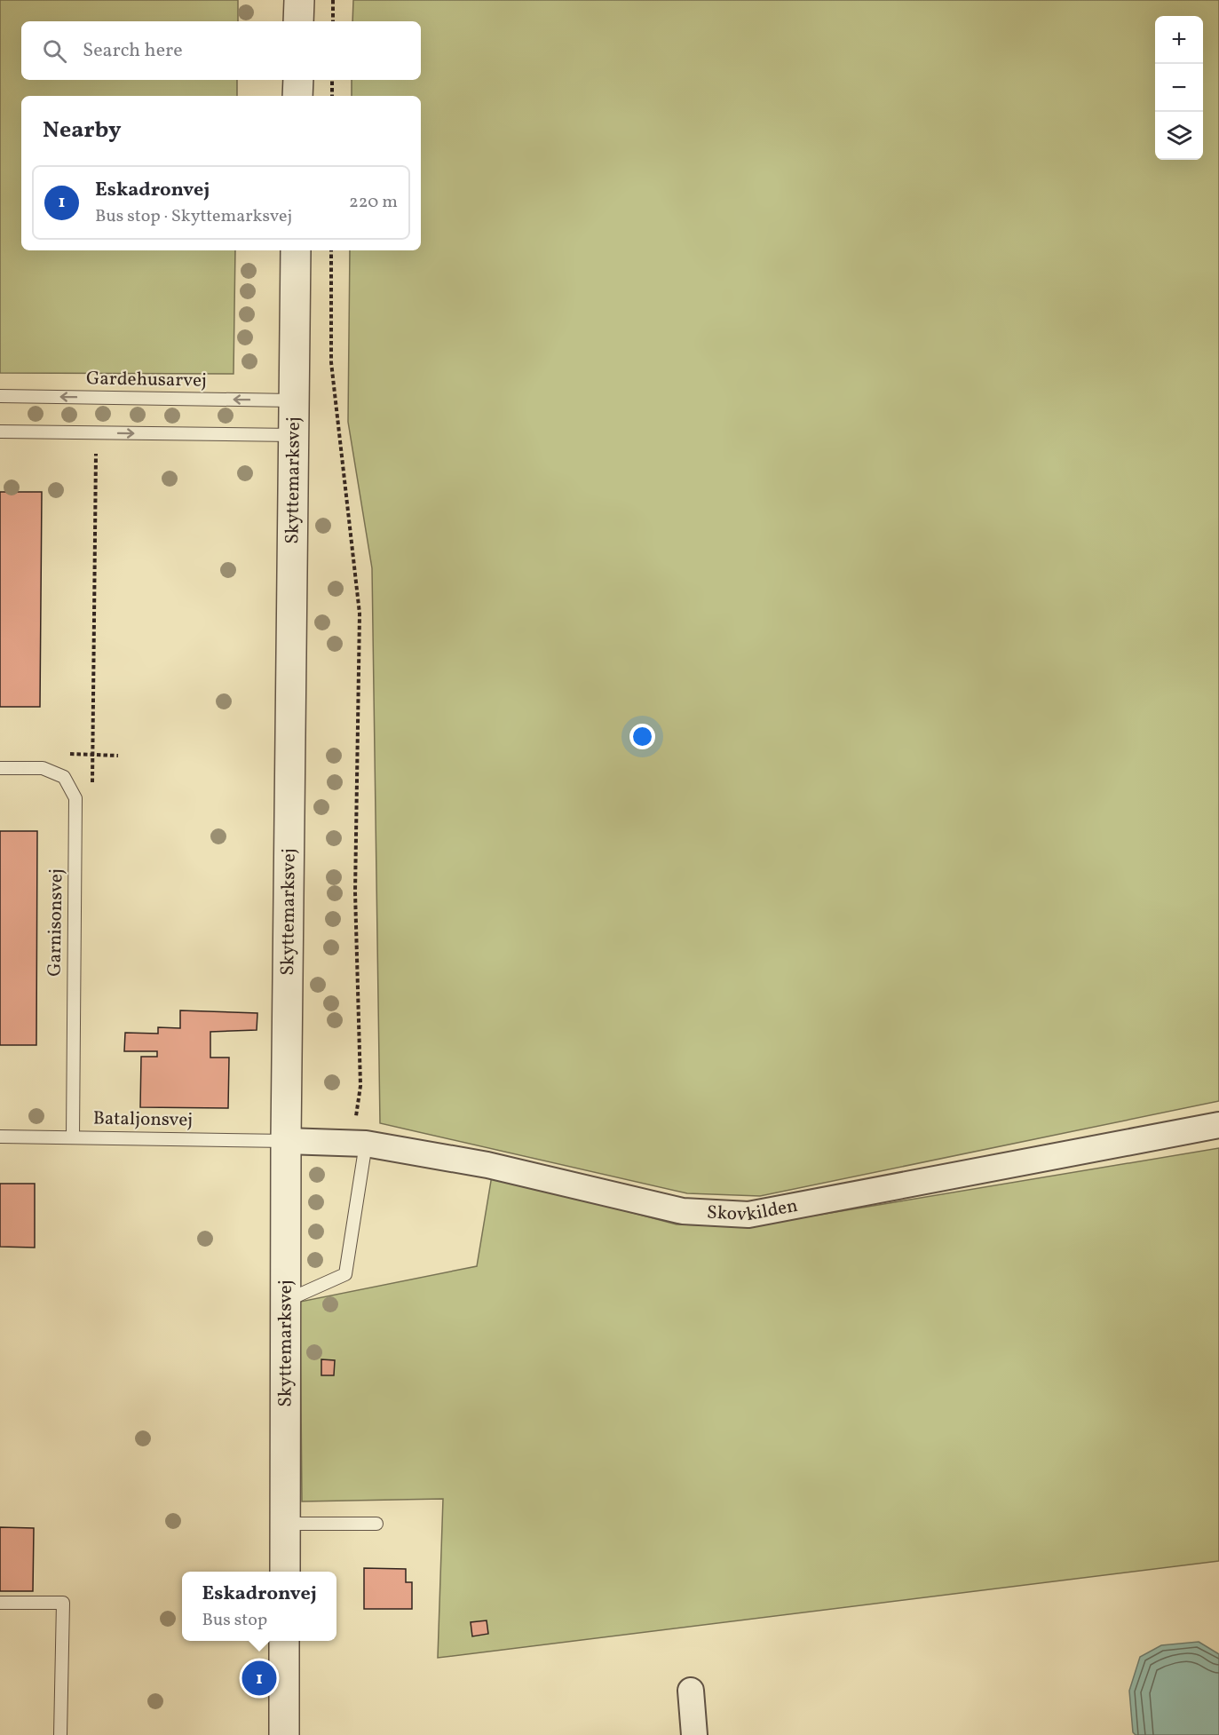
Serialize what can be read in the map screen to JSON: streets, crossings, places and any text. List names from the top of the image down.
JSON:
{
  "streets": {
    "street": ["Skyttemarksvej", "Skovkilden"],
    "lane": ["Gardehusarvej", "Garnisonsvej", "Bataljonsvej"]
  },
  "crossings": [
    ["Gardehusarvej", "Skyttemarksvej"],
    ["Skyttemarksvej", "Bataljonsvej"],
    ["Skyttemarksvej", "Skovkilden"],
    ["Garnisonsvej", "Bataljonsvej"],
    ["Bataljonsvej", "Skovkilden"]
  ],
  "page": {
    "map_buttons": ["+", "−"],
    "search": "Search here",
    "heading": "Nearby",
    "list": [
      {
        "mark": "1",
        "name": "Eskadronvej",
        "note": "Bus stop · Skyttemarksvej",
        "value": "220 m"
      }
    ],
    "popup": ["Eskadronvej", "Bus stop"],
    "pins": "1"
  }
}
